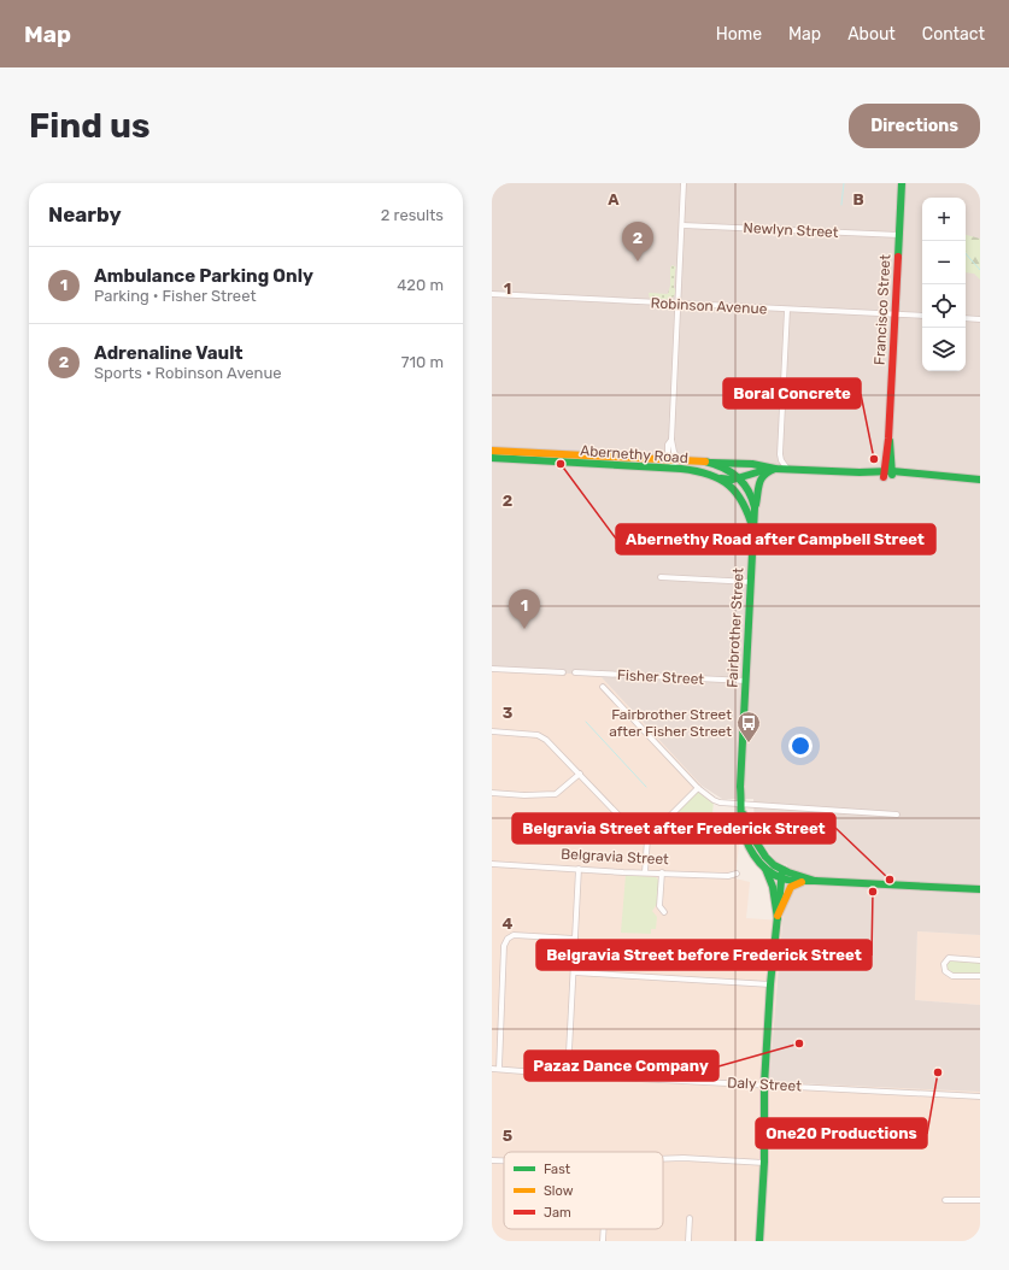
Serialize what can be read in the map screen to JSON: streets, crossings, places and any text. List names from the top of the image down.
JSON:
{
  "streets": {
    "main road": ["Francisco Street", "Abernethy Road", "Fairbrother Street"],
    "street": [
      "Newlyn Street",
      "Robinson Avenue",
      "Fisher Street",
      "Belgravia Street",
      "Daly Street"
    ]
  },
  "crossings": [
    ["Newlyn Street", "Francisco Street"],
    ["Robinson Avenue", "Francisco Street"],
    ["Francisco Street", "Abernethy Road"],
    ["Abernethy Road", "Fairbrother Street"],
    ["Fairbrother Street", "Fisher Street"]
  ],
  "places": {
    "other": [
      "Boral Concrete",
      "Abernethy Road after Campbell Street",
      "Belgravia Street after Frederick Street",
      "Belgravia Street before Frederick Street",
      "Pazaz Dance Company",
      "One20 Productions"
    ],
    "bus stop": ["Fairbrother Street after Fisher Street"]
  },
  "legend": ["Fast", "Slow", "Jam"],
  "page": {
    "header": "Map",
    "nav": [
      "Home",
      "Map",
      "About",
      "Contact"
    ],
    "buttons": "Directions",
    "title": "Find us",
    "heading": ["Nearby", "2 results"],
    "map_buttons": ["+", "−"],
    "pins": ["2", "1"],
    "list": [
      {
        "mark": "1",
        "name": "Ambulance Parking Only",
        "note": "Parking · Fisher Street",
        "value": "420 m"
      },
      {
        "mark": "2",
        "name": "Adrenaline Vault",
        "note": "Sports · Robinson Avenue",
        "value": "710 m"
      }
    ]
  },
  "grid": {
    "columns": ["A", "B"],
    "rows": [
      "1",
      "2",
      "3",
      "4",
      "5"
    ]
  }
}
